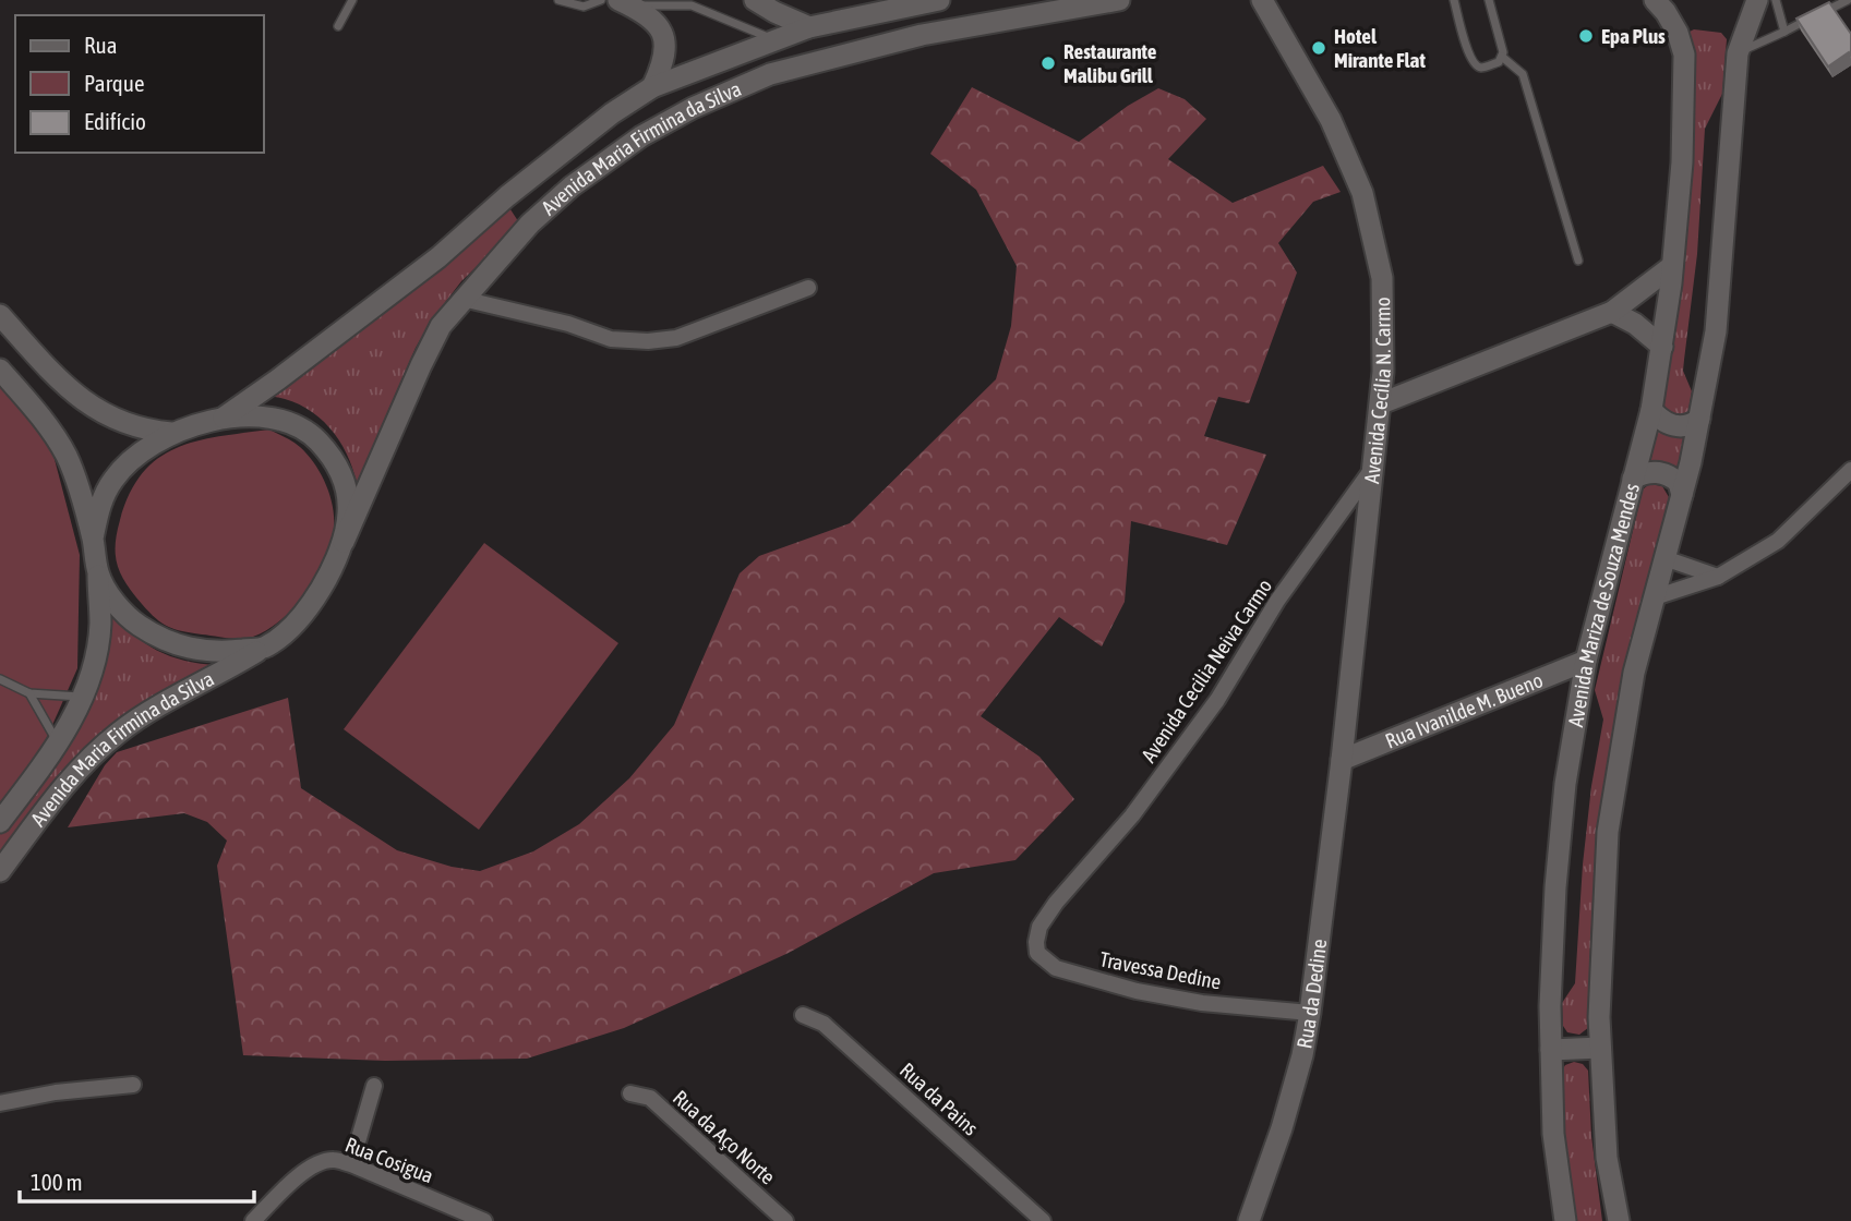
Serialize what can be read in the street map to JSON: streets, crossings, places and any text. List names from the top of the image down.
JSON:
{
  "streets": {
    "main road": [
      "Avenida Maria Firmina da Silva",
      "Avenida Cecília N. Carmo",
      "Avenida Mariza de Souza Mendes",
      "Rua Ivanilde M. Bueno",
      "Rua da Dedine"
    ],
    "street": [
      "Avenida Cecilia Neiva Carmo",
      "Travessa Dedine",
      "Rua da Pains",
      "Rua da Aço Norte",
      "Rua Cosigua"
    ]
  },
  "crossings": [
    ["Avenida Cecília N. Carmo", "Avenida Cecilia Neiva Carmo"],
    ["Avenida Cecília N. Carmo", "Rua Ivanilde M. Bueno"],
    ["Avenida Cecília N. Carmo", "Rua da Dedine"],
    ["Avenida Mariza de Souza Mendes", "Rua Ivanilde M. Bueno"],
    ["Avenida Cecilia Neiva Carmo", "Travessa Dedine"],
    ["Rua Ivanilde M. Bueno", "Rua da Dedine"],
    ["Travessa Dedine", "Rua da Dedine"]
  ],
  "places": ["Epa Plus", "Hotel Mirante Flat", "Restaurante Malibu Grill"],
  "legend": ["Rua", "Parque", "Edifício"],
  "scale_bar": "100 m"
}
